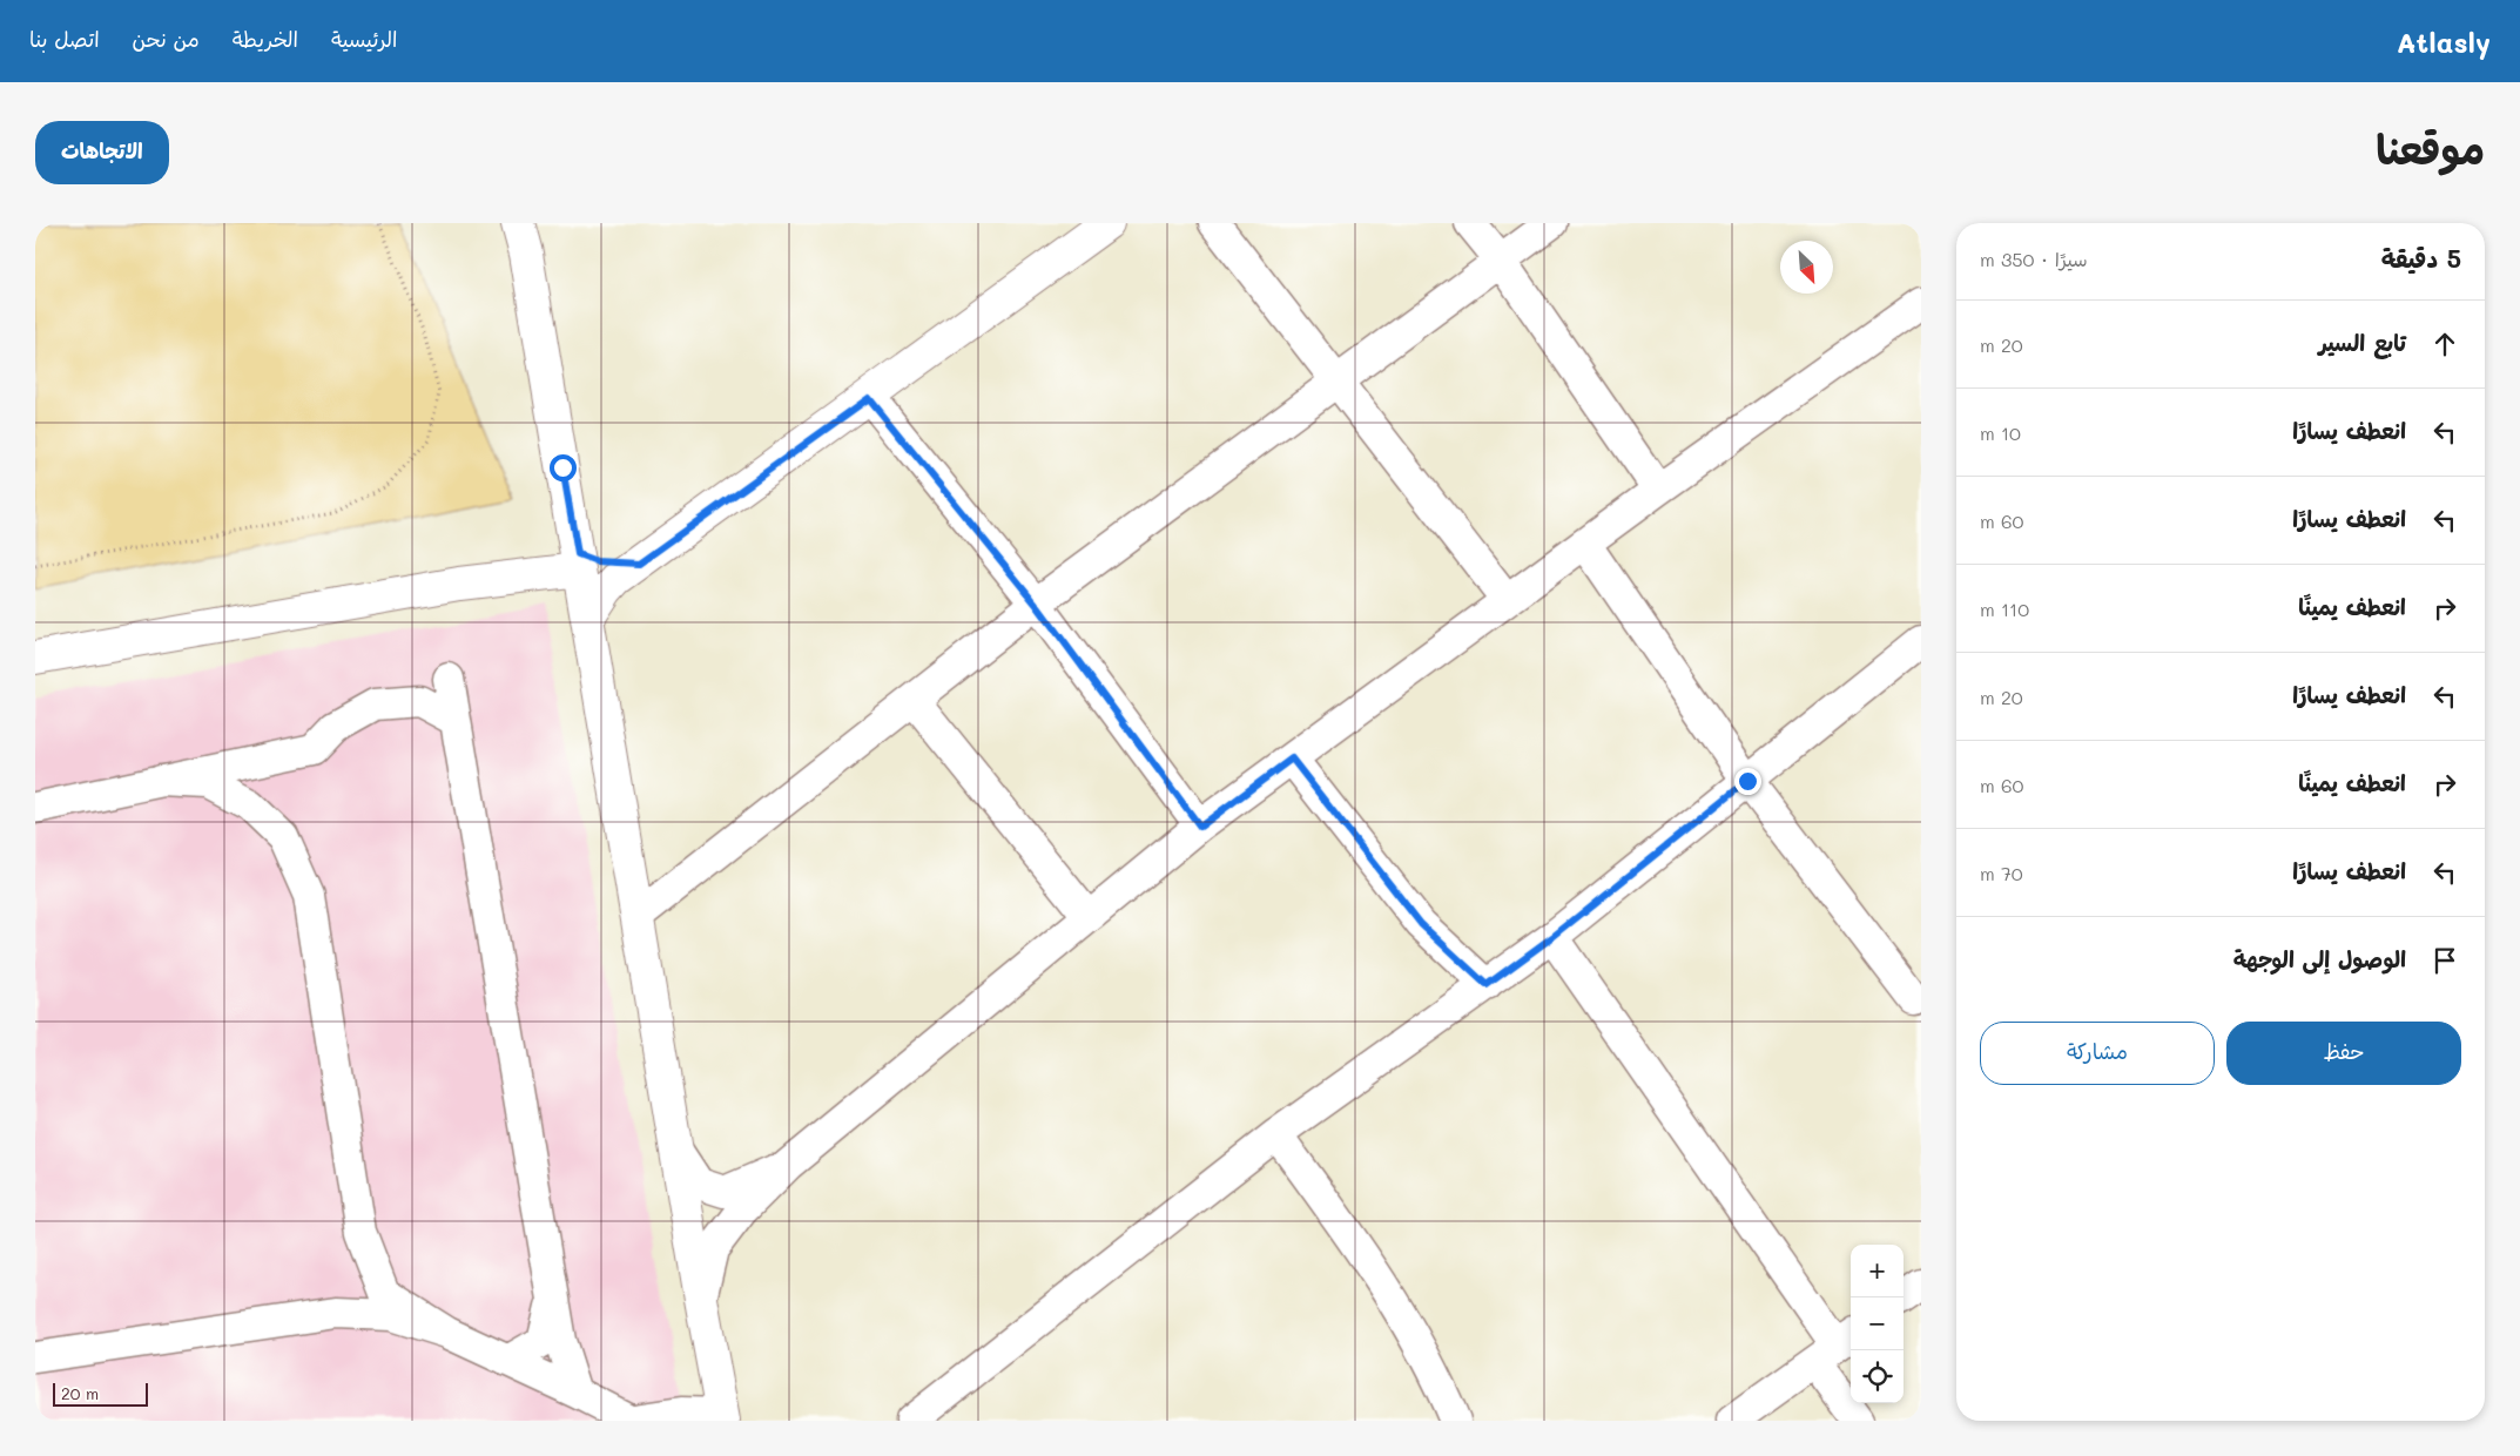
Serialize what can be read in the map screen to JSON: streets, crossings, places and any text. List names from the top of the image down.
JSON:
{
  "scale_bar": "20 m",
  "north": "bottom right",
  "page": {
    "header": "Atlasly",
    "nav": [
      "الرئيسية",
      "الخريطة",
      "من نحن",
      "اتصل بنا"
    ],
    "title": "موقعنا",
    "buttons": [
      "الاتجاهات",
      ["حفظ", "مشاركة"]
    ],
    "heading": ["5 دقيقة", "سيرًا · 350 m"],
    "list": [
      ["تابع السير", "20 m"],
      ["انعطف يسارًا", "10 m"],
      ["انعطف يسارًا", "60 m"],
      ["انعطف يمينًا", "110 m"],
      ["انعطف يسارًا", "20 m"],
      ["انعطف يمينًا", "60 m"],
      ["انعطف يسارًا", "70 m"],
      "الوصول إلى الوجهة"
    ],
    "map_buttons": ["+", "−"],
    "scale": "20 m"
  }
}
